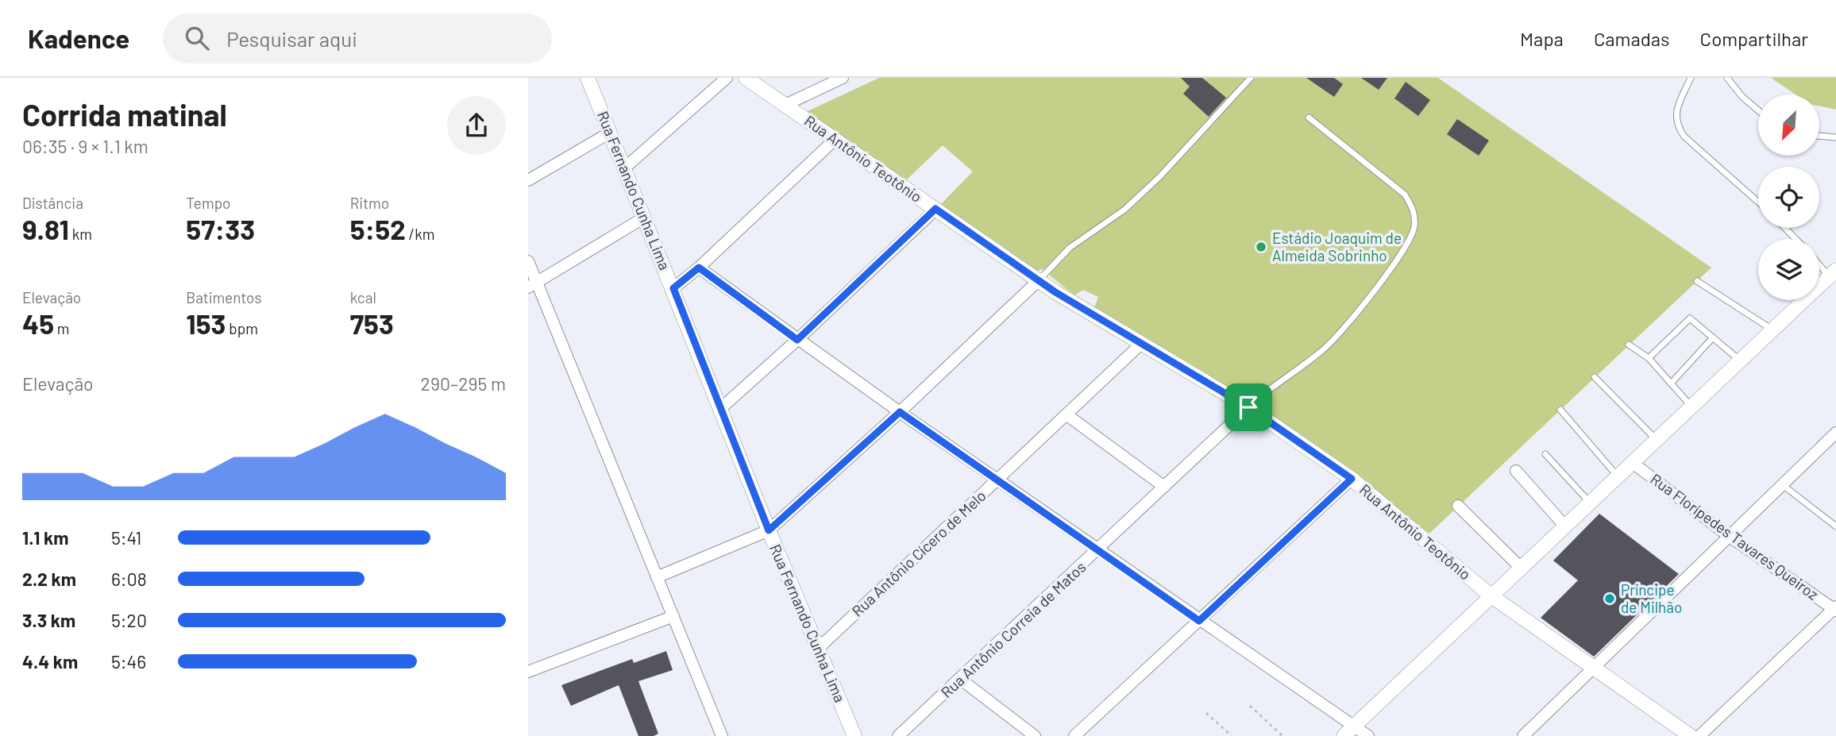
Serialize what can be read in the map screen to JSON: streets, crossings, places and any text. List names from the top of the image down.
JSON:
{
  "streets": {
    "street": [
      "Rua Antônio Teotônio",
      "Rua Fernando Cunha Lima",
      "Rua Florípedes Tavares Queiroz",
      "Rua Antônio Cícero de Melo",
      "Rua Antônio Correia de Matos"
    ]
  },
  "crossings": [
    ["Rua Antônio Teotônio", "Rua Antônio Cícero de Melo"],
    ["Rua Antônio Teotônio", "Rua Antônio Correia de Matos"],
    ["Rua Fernando Cunha Lima", "Rua Antônio Cícero de Melo"]
  ],
  "places": ["Estádio Joaquim de Almeida Sobrinho", "Príncipe de Milhão"],
  "north": "bottom left",
  "page": {
    "header": "Kadence",
    "search": "Pesquisar aqui",
    "nav": ["Mapa", "Camadas", "Compartilhar"],
    "heading": ["Corrida matinal", "06:35 · 9 × 1.1 km"],
    "stats": [
      ["Distância", "9.81 km"],
      ["Tempo", "57:33"],
      ["Ritmo", "5:52 /km"],
      ["Elevação", "45 m"],
      ["Batimentos", "153 bpm"],
      ["kcal", "753"]
    ],
    "chart": ["Elevação", "290–295 m"],
    "list": [
      {
        "name": "1.1 km",
        "note": "5:41"
      },
      {
        "name": "2.2 km",
        "note": "6:08"
      },
      {
        "name": "3.3 km",
        "note": "5:20"
      },
      {
        "name": "4.4 km",
        "note": "5:46"
      }
    ]
  }
}
